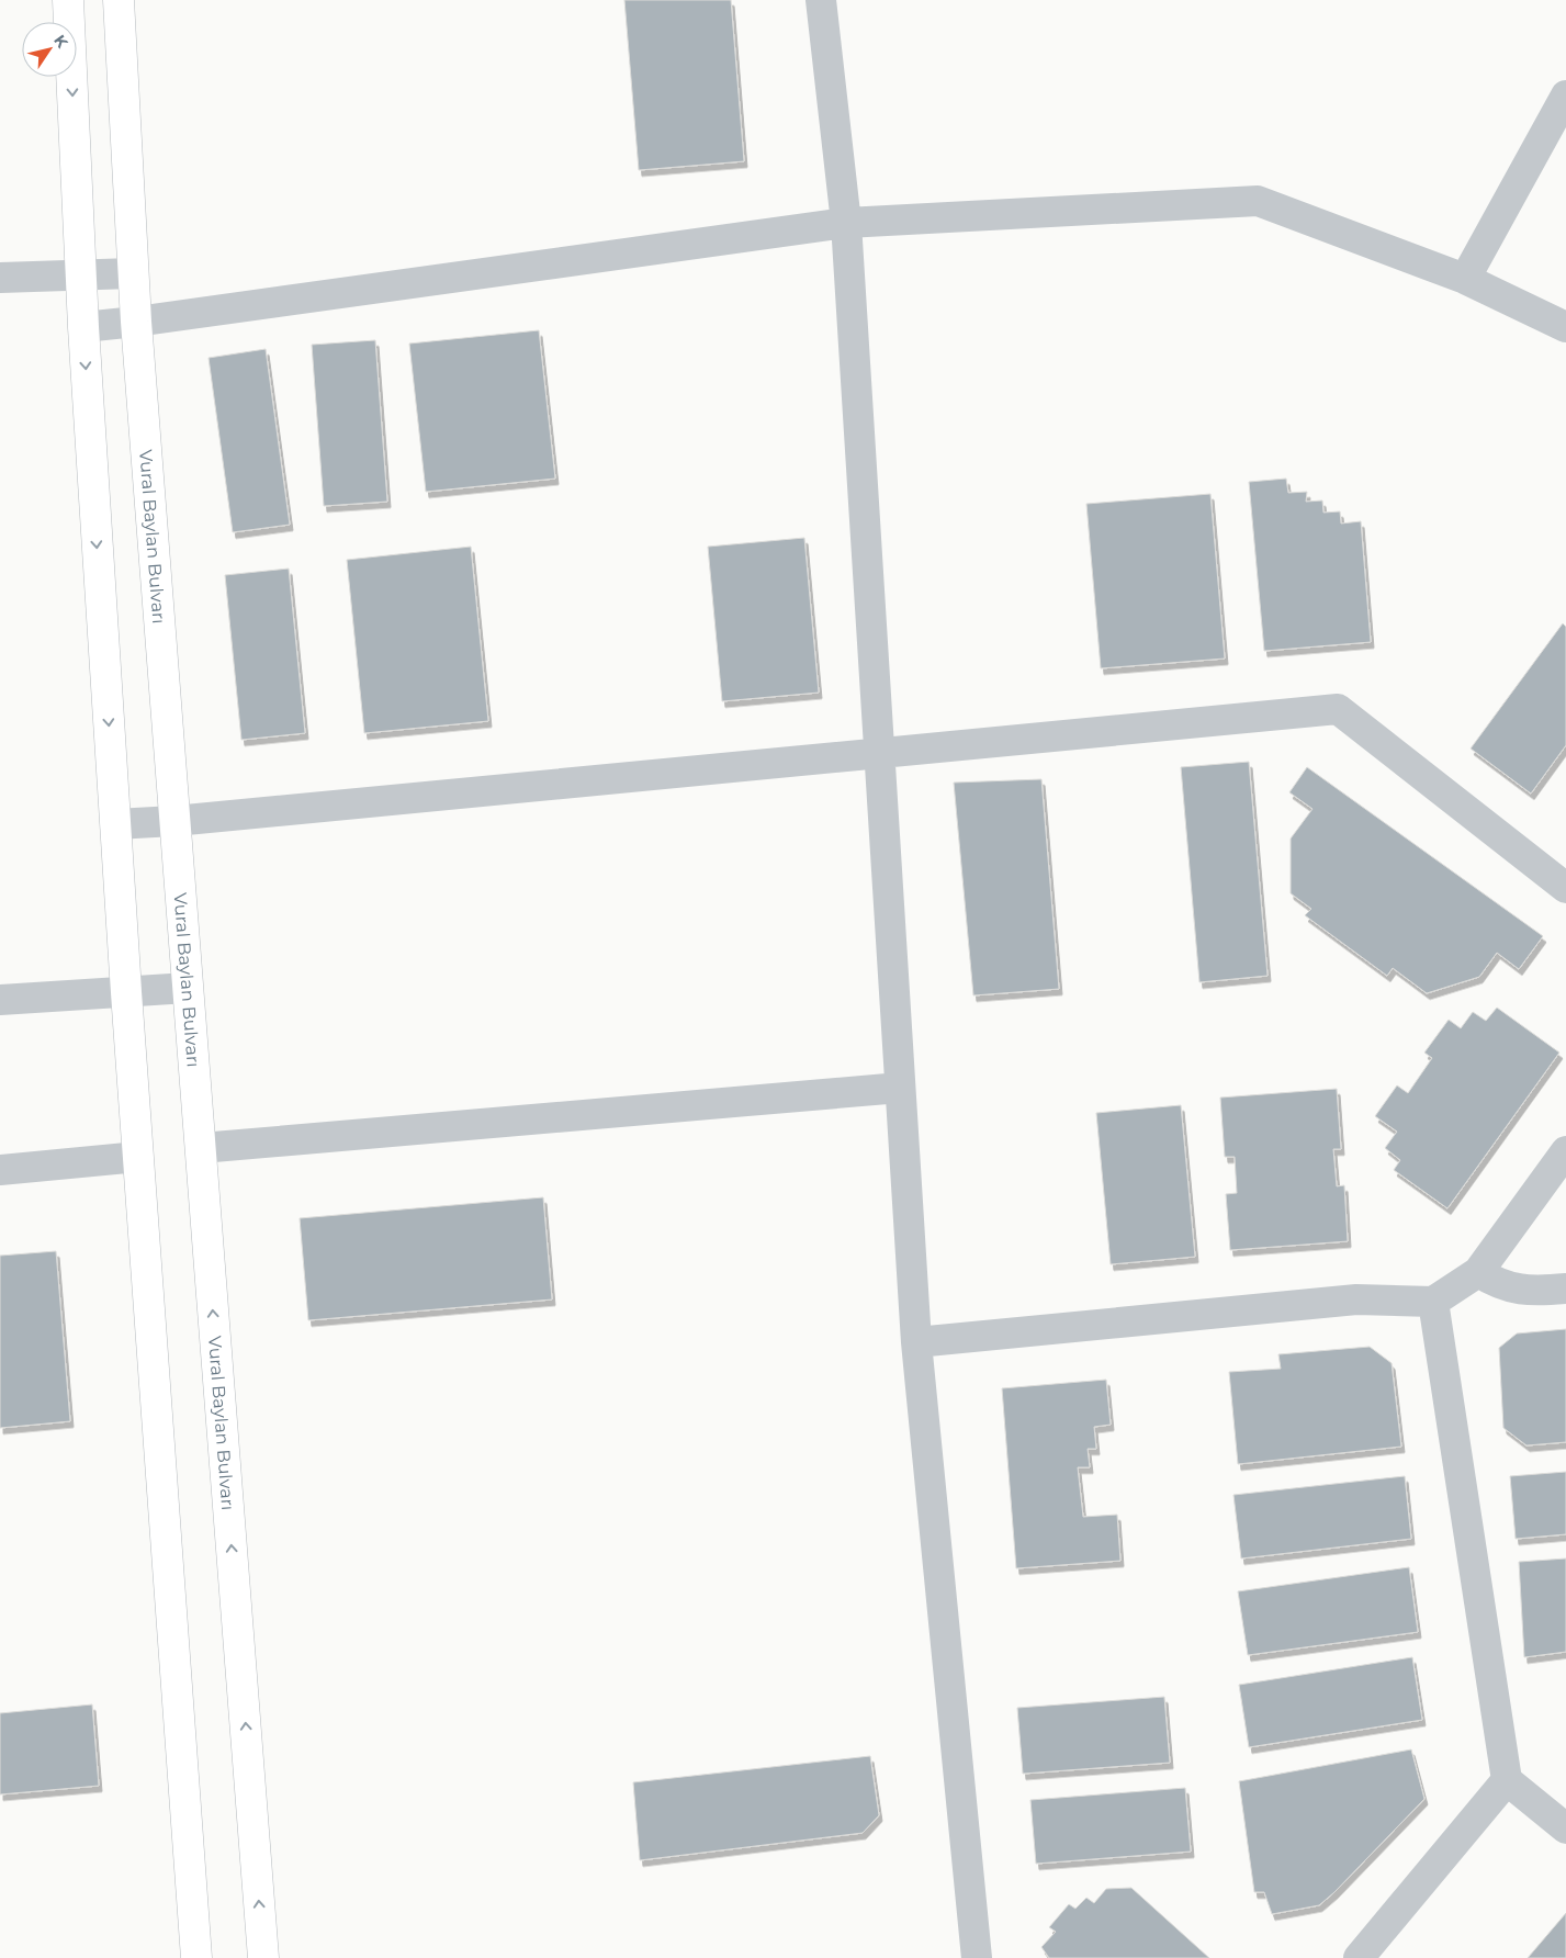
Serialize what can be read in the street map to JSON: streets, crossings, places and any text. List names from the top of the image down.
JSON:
{
  "streets": {
    "main road": ["Vural Baylan Bulvarı"]
  },
  "north": "top right"
}
